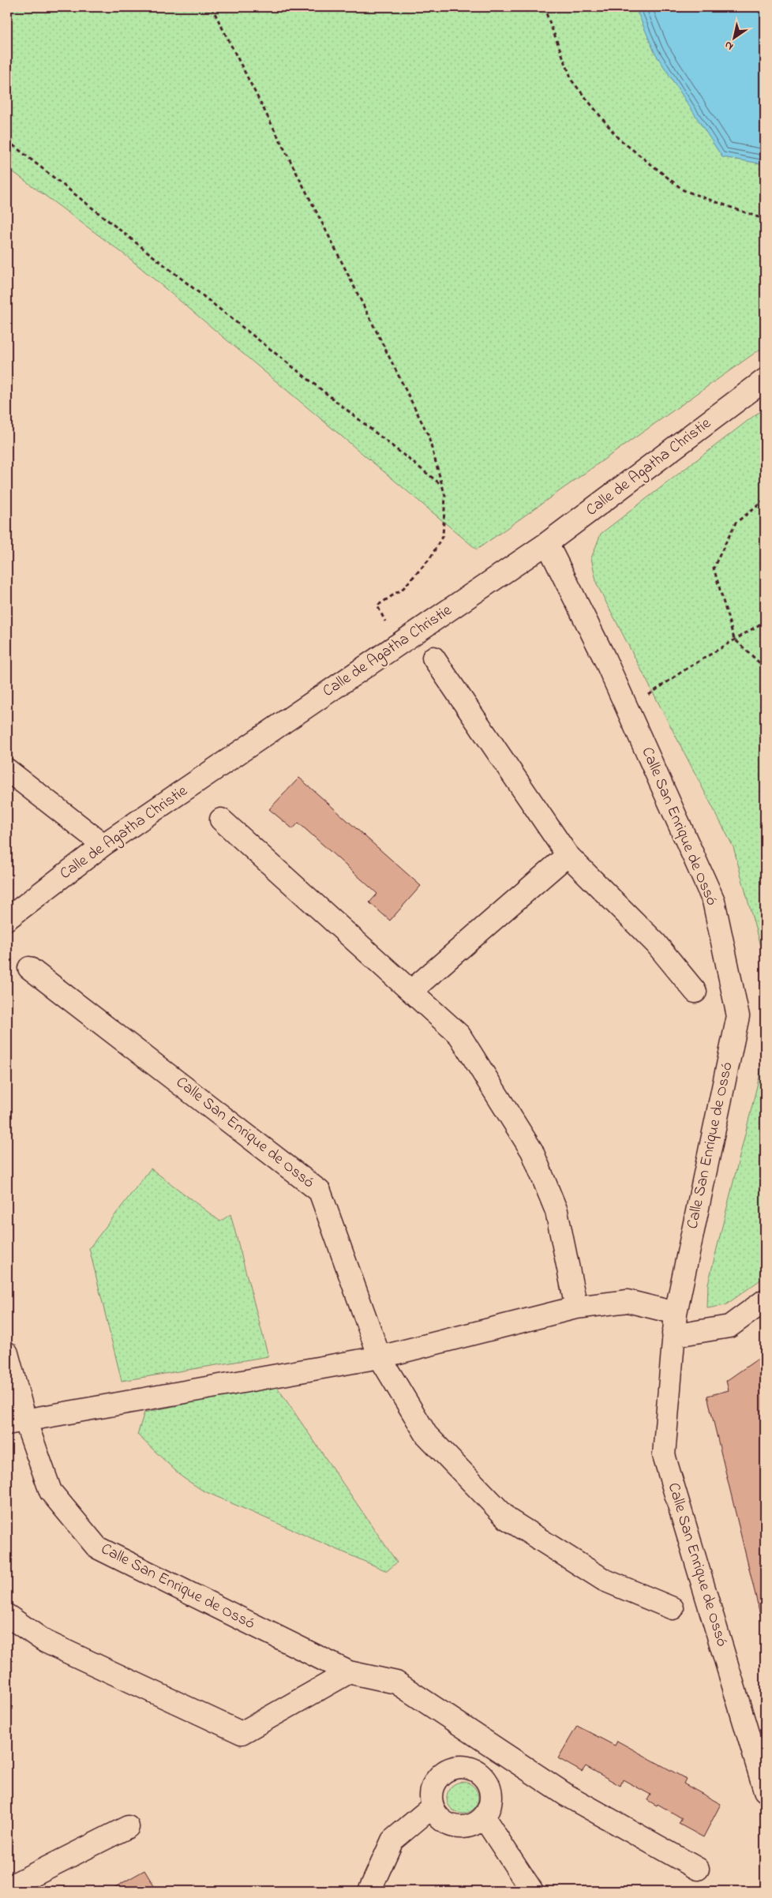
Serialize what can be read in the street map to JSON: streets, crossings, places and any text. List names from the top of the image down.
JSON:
{
  "streets": {
    "street": ["Calle de Agatha Christie", "Calle San Enrique de Ossó"]
  },
  "crossings": [
    ["Calle de Agatha Christie", "Calle San Enrique de Ossó"]
  ],
  "north": "bottom left"
}
